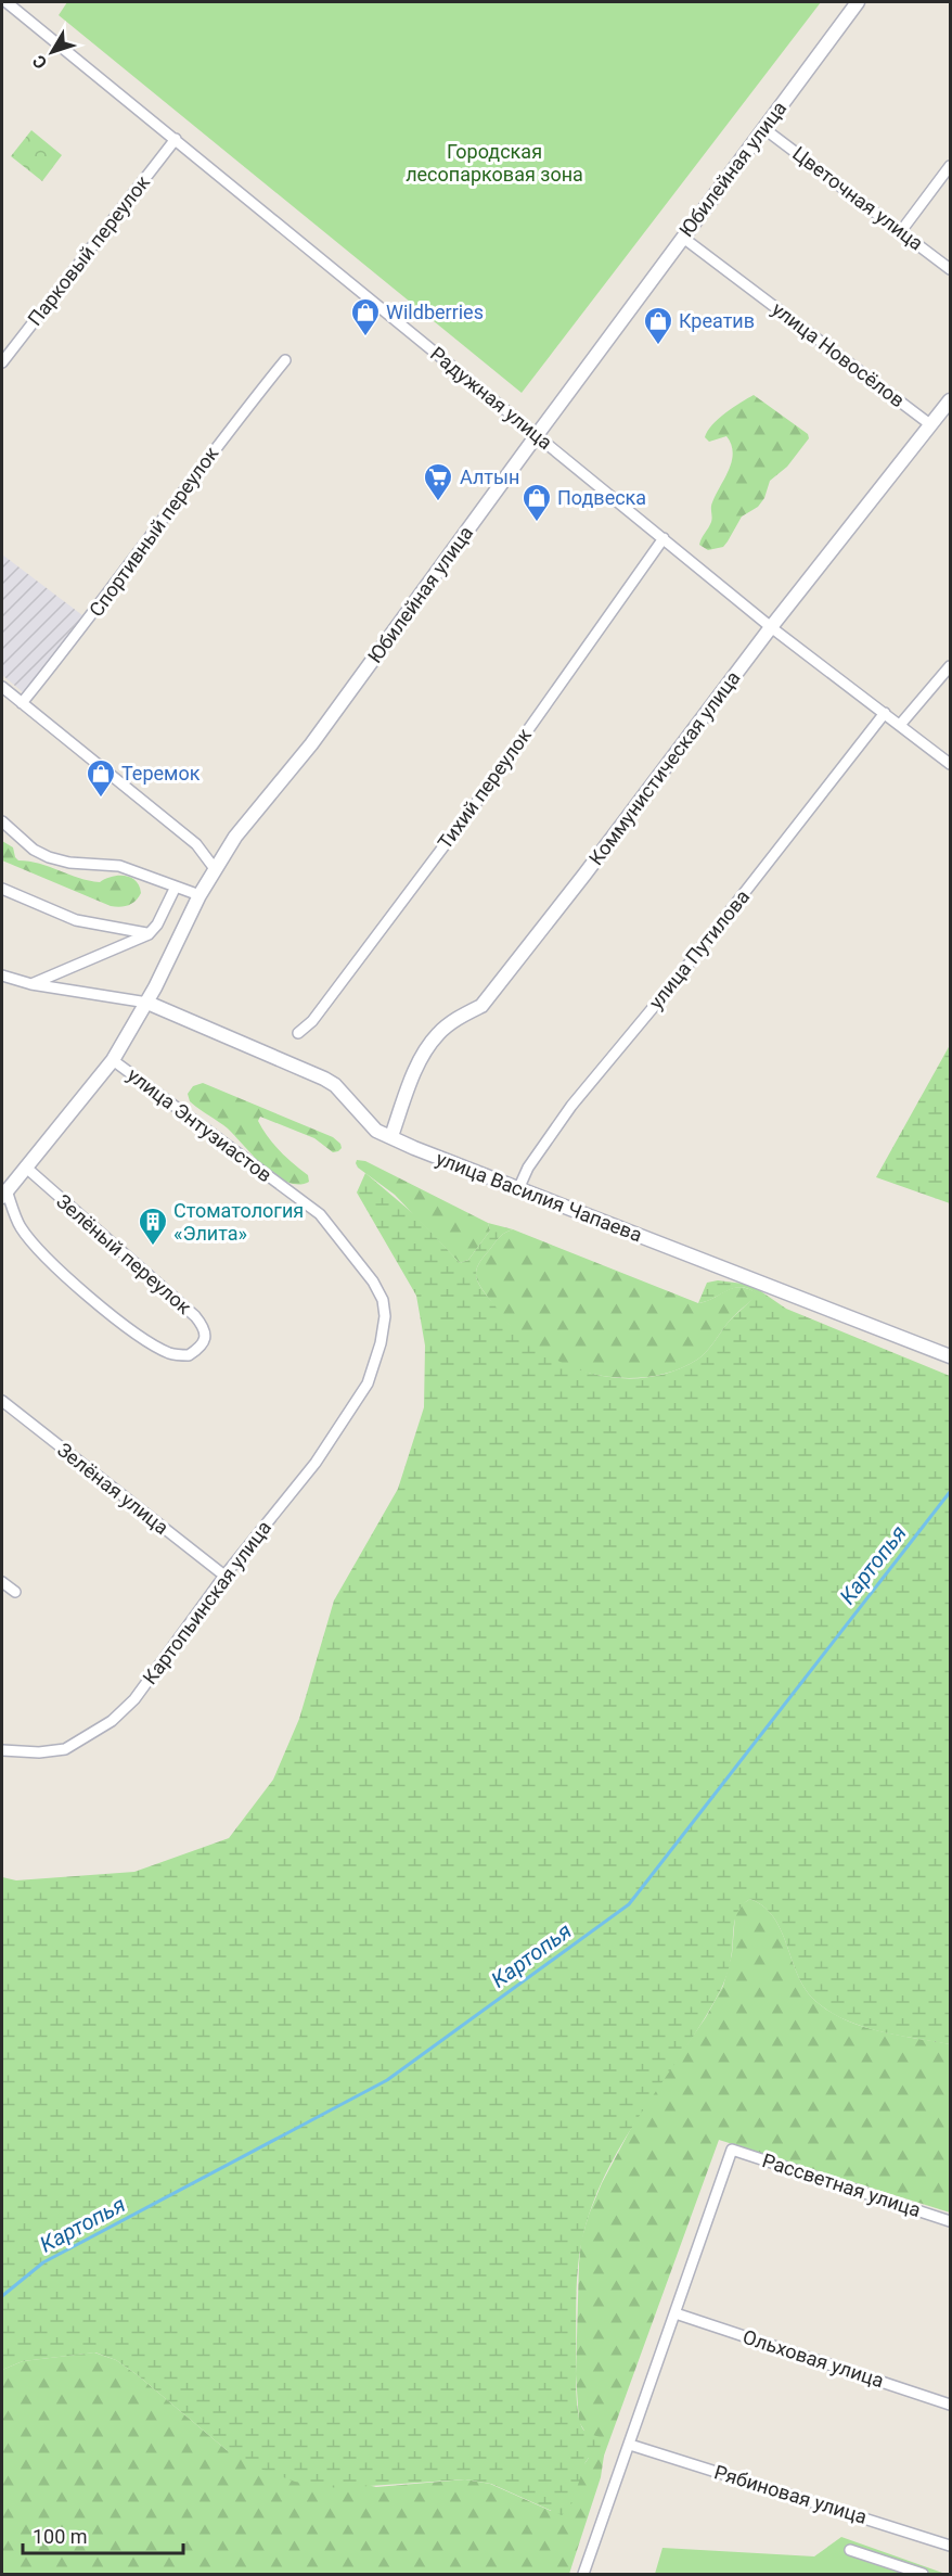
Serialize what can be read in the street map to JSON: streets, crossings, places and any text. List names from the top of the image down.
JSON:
{
  "streets": {
    "street": [
      "Юбилейная улица",
      "Цветочная улица",
      "Парковый переулок",
      "улица Новосёлов",
      "Радужная улица",
      "Спортивный переулок",
      "Коммунистическая улица",
      "Тихий переулок",
      "улица Путилова",
      "улица Энтузиастов",
      "улица Василия Чапаева",
      "Зелёный переулок",
      "Зелёная улица",
      "Картопьинская улица",
      "Рассветная улица",
      "Ольховая улица",
      "Рябиновая улица"
    ]
  },
  "crossings": [
    ["Юбилейная улица", "Цветочная улица"],
    ["Юбилейная улица", "улица Новосёлов"],
    ["Юбилейная улица", "Радужная улица"],
    ["Юбилейная улица", "улица Энтузиастов"],
    ["Юбилейная улица", "улица Василия Чапаева"],
    ["Юбилейная улица", "Зелёный переулок"],
    ["Парковый переулок", "Радужная улица"],
    ["улица Новосёлов", "Коммунистическая улица"],
    ["Радужная улица", "Коммунистическая улица"],
    ["Радужная улица", "Тихий переулок"],
    ["Радужная улица", "улица Путилова"],
    ["Коммунистическая улица", "улица Василия Чапаева"],
    ["улица Путилова", "улица Василия Чапаева"],
    ["улица Энтузиастов", "Картопьинская улица"],
    ["Зелёная улица", "Картопьинская улица"],
    ["Рассветная улица", "Ольховая улица"]
  ],
  "water": ["Картопья"],
  "parks": ["Городская лесопарковая зона"],
  "places": {
    "shop": [
      "Wildberries",
      "Креатив",
      "Подвеска",
      "Теремок"
    ],
    "supermarket": ["Алтын"],
    "building": ["Стоматология «Элита»"]
  },
  "scale_bar": "100 m",
  "north": "bottom left"
}
